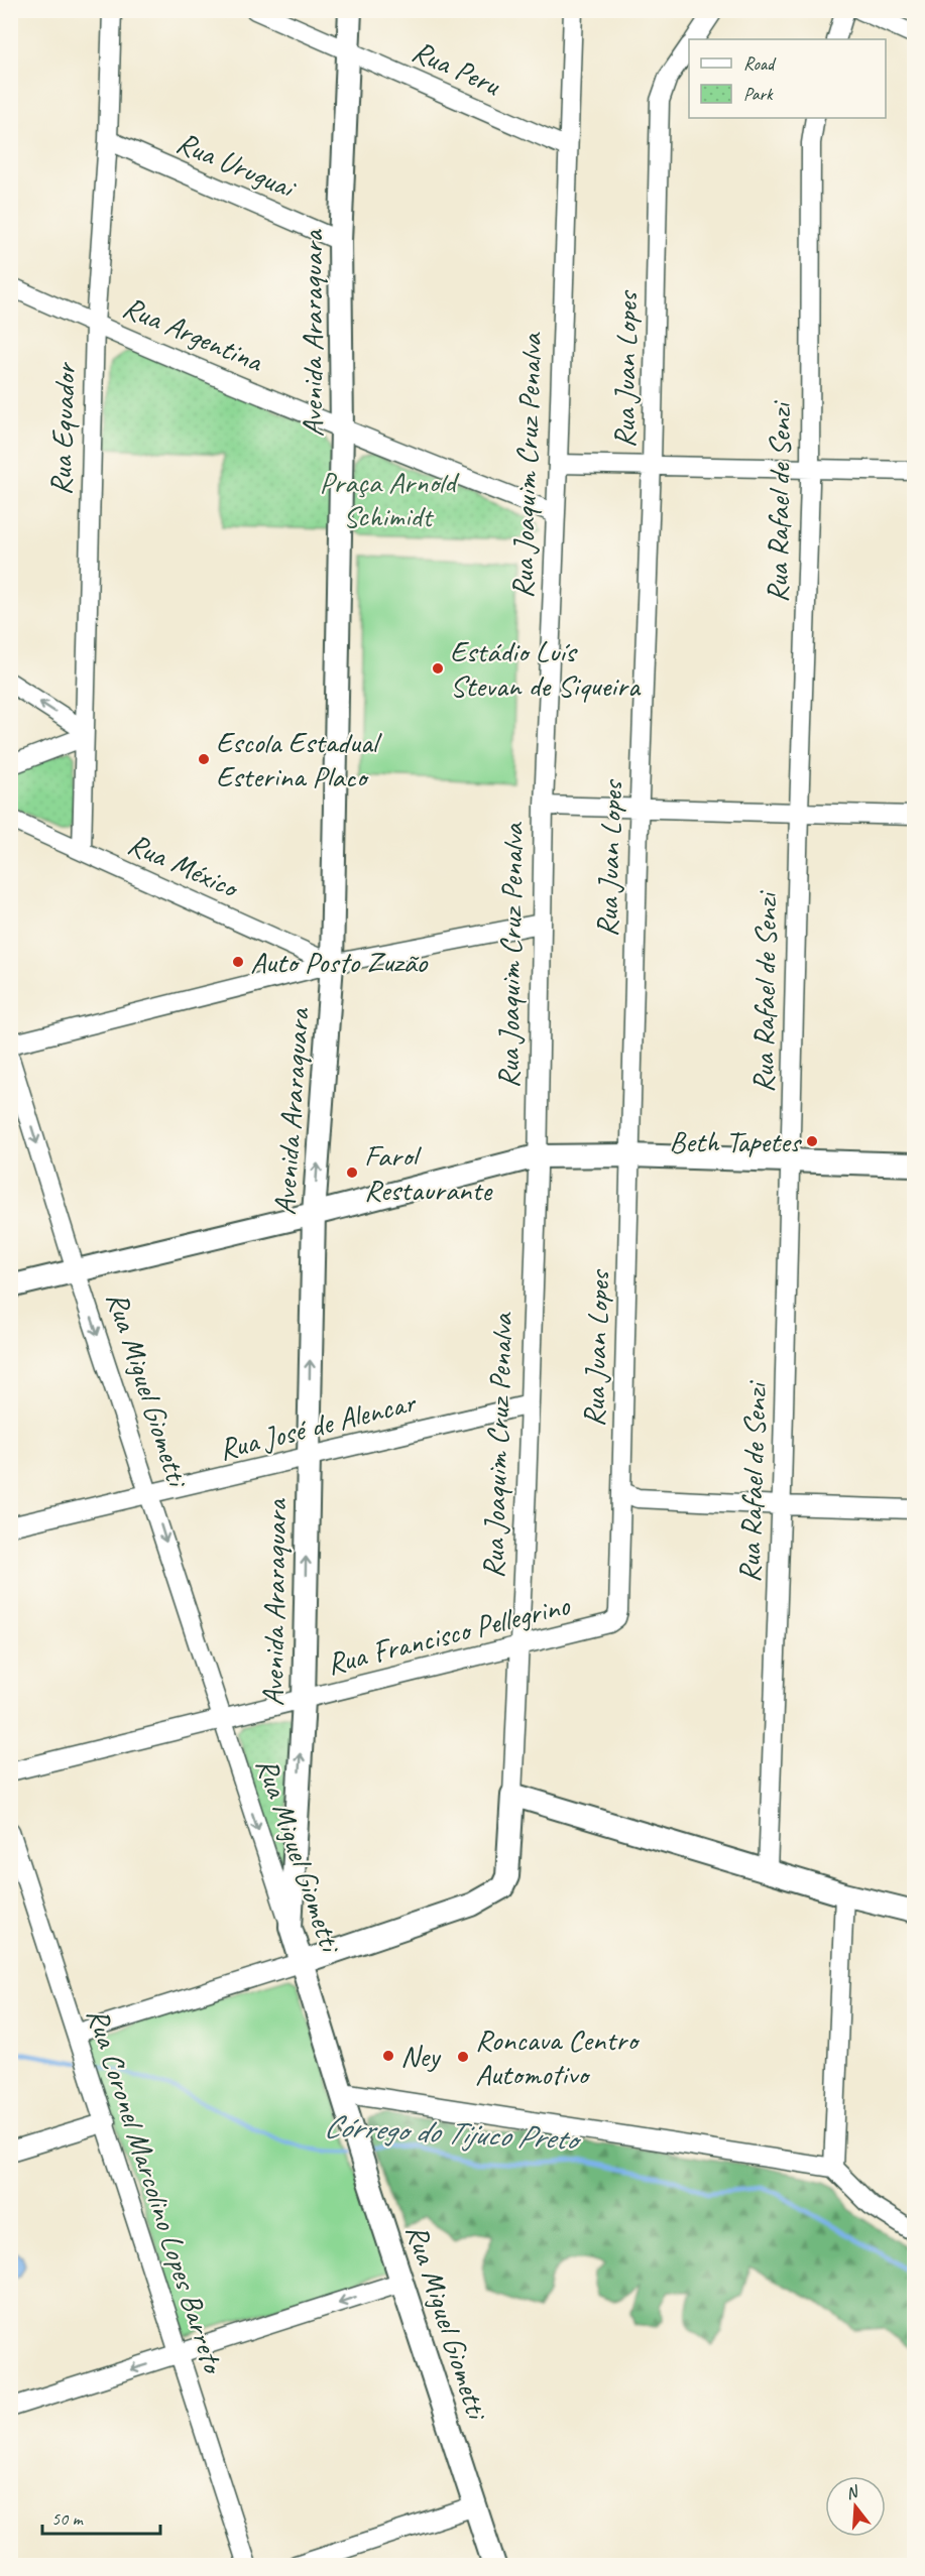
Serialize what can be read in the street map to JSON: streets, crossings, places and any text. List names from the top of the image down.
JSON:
{
  "streets": {
    "street": [
      "Rua Peru",
      "Rua Uruguai",
      "Rua Argentina",
      "Avenida Araraquara",
      "Rua Juan Lopes",
      "Rua Equador",
      "Rua Joaquim Cruz Penalva",
      "Rua Rafael de Senzi",
      "Rua México",
      "Rua Miguel Giometti",
      "Rua José de Alencar",
      "Rua Francisco Pellegrino",
      "Rua Coronel Marcolino Lopes Barreto"
    ]
  },
  "crossings": [
    ["Rua Peru", "Avenida Araraquara"],
    ["Rua Peru", "Rua Joaquim Cruz Penalva"],
    ["Rua Uruguai", "Avenida Araraquara"],
    ["Rua Uruguai", "Rua Equador"],
    ["Rua Argentina", "Avenida Araraquara"],
    ["Rua Argentina", "Rua Equador"],
    ["Rua Argentina", "Rua Joaquim Cruz Penalva"],
    ["Avenida Araraquara", "Rua México"],
    ["Avenida Araraquara", "Rua Miguel Giometti"],
    ["Avenida Araraquara", "Rua José de Alencar"],
    ["Avenida Araraquara", "Rua Francisco Pellegrino"],
    ["Rua Juan Lopes", "Rua Francisco Pellegrino"],
    ["Rua Equador", "Rua México"],
    ["Rua Joaquim Cruz Penalva", "Rua Miguel Giometti"],
    ["Rua Joaquim Cruz Penalva", "Rua José de Alencar"],
    ["Rua Joaquim Cruz Penalva", "Rua Francisco Pellegrino"],
    ["Rua Miguel Giometti", "Rua José de Alencar"],
    ["Rua Miguel Giometti", "Rua Francisco Pellegrino"]
  ],
  "one_way": ["Avenida Araraquara", "Rua Miguel Giometti"],
  "water": ["Córrego do Tijuco Preto"],
  "parks": ["Praça Arnold Schimidt"],
  "places": [
    "Estádio Luís Stevan de Siqueira",
    "Escola Estadual Esterina Placo",
    "Auto Posto Zuzão",
    "Beth Tapetes",
    "Farol Restaurante",
    "Ney",
    "Roncava Centro Automotivo"
  ],
  "legend": ["Road", "Park"],
  "scale_bar": "50 m",
  "north": "top"
}
